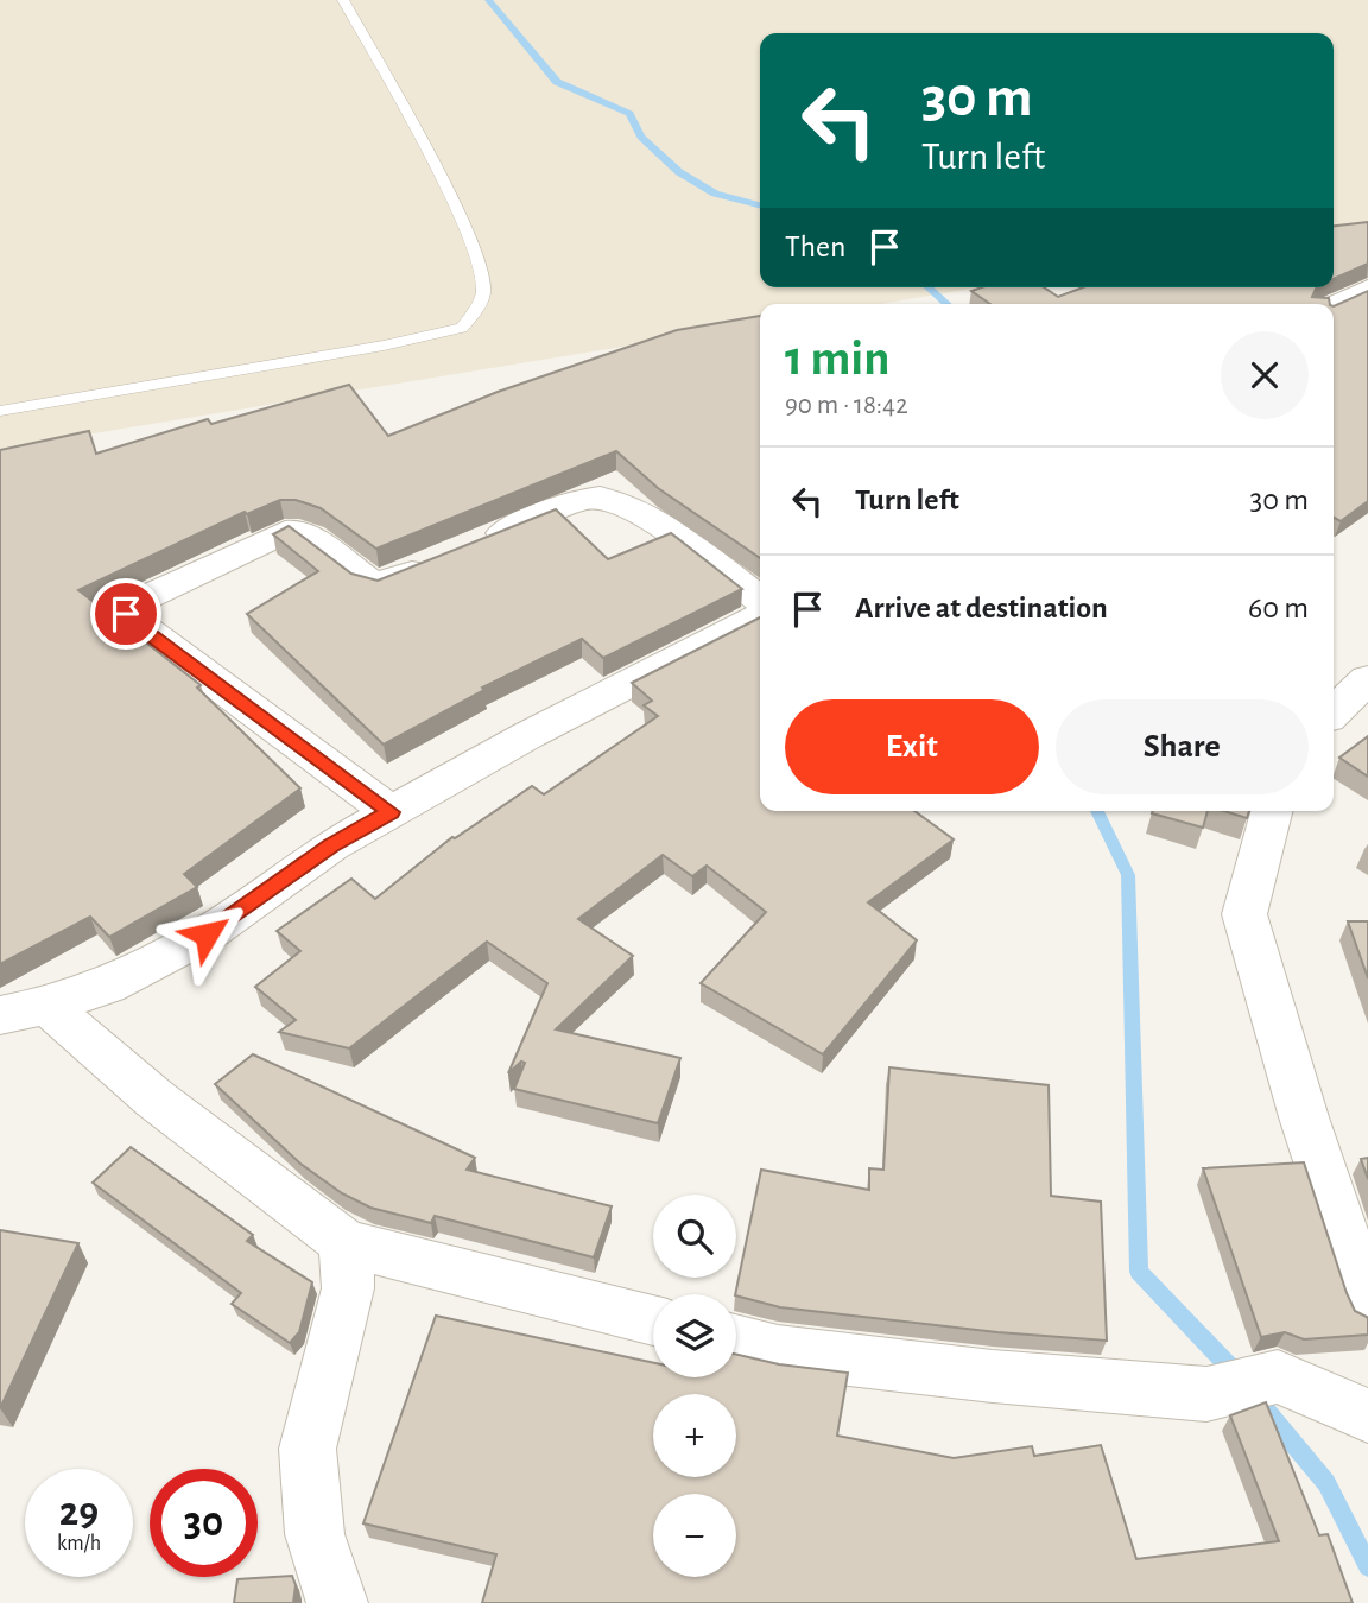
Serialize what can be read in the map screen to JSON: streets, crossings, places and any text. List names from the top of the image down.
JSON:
{
  "page": {
    "turn": ["30 m", "Turn left"],
    "then": "Then",
    "heading": ["1 min", "90 m · 18:42"],
    "list": [
      {
        "name": "Turn left",
        "value": "30 m"
      },
      {
        "name": "Arrive at destination",
        "value": "60 m"
      }
    ],
    "buttons": ["Exit", "Share"],
    "map_buttons": ["+", "−"],
    "speed": "29 km/h",
    "limit": "30"
  }
}
